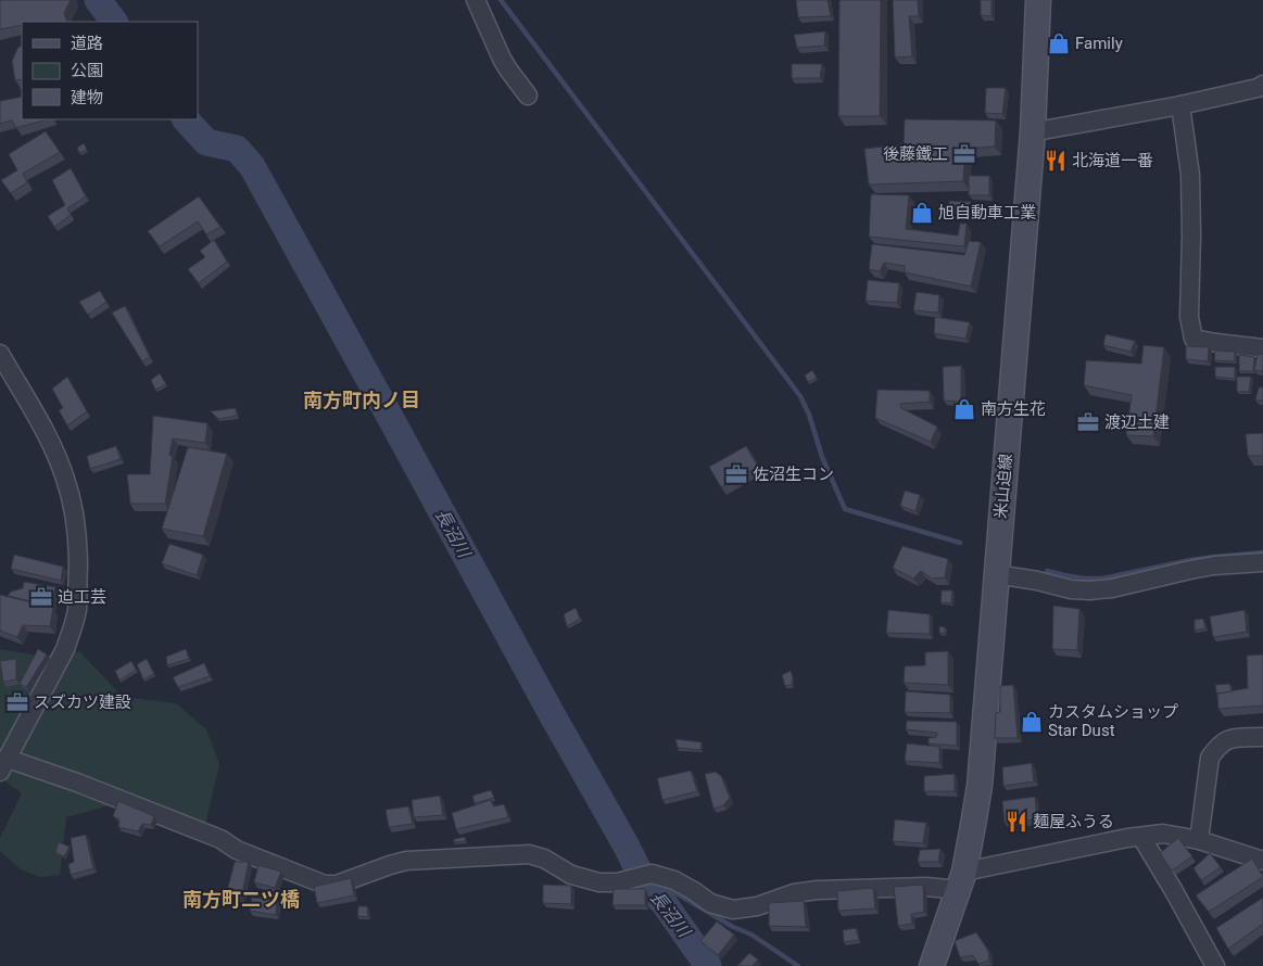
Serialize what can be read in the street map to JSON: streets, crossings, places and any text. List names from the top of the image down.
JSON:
{
  "streets": {
    "main road": ["米山迫線"]
  },
  "districts": ["南方町内ノ目", "南方町二ツ橋"],
  "water": ["長沼川"],
  "places": {
    "shop": [
      "Family",
      "旭自動車工業",
      "南方生花",
      "カスタムショップ Star Dust"
    ],
    "office": [
      "後藤鐵工",
      "渡辺土建",
      "佐沼生コン",
      "迫工芸",
      "スズカツ建設"
    ],
    "restaurant": ["北海道一番", "麺屋ふうる"]
  },
  "legend": ["道路", "公園", "建物"]
}
